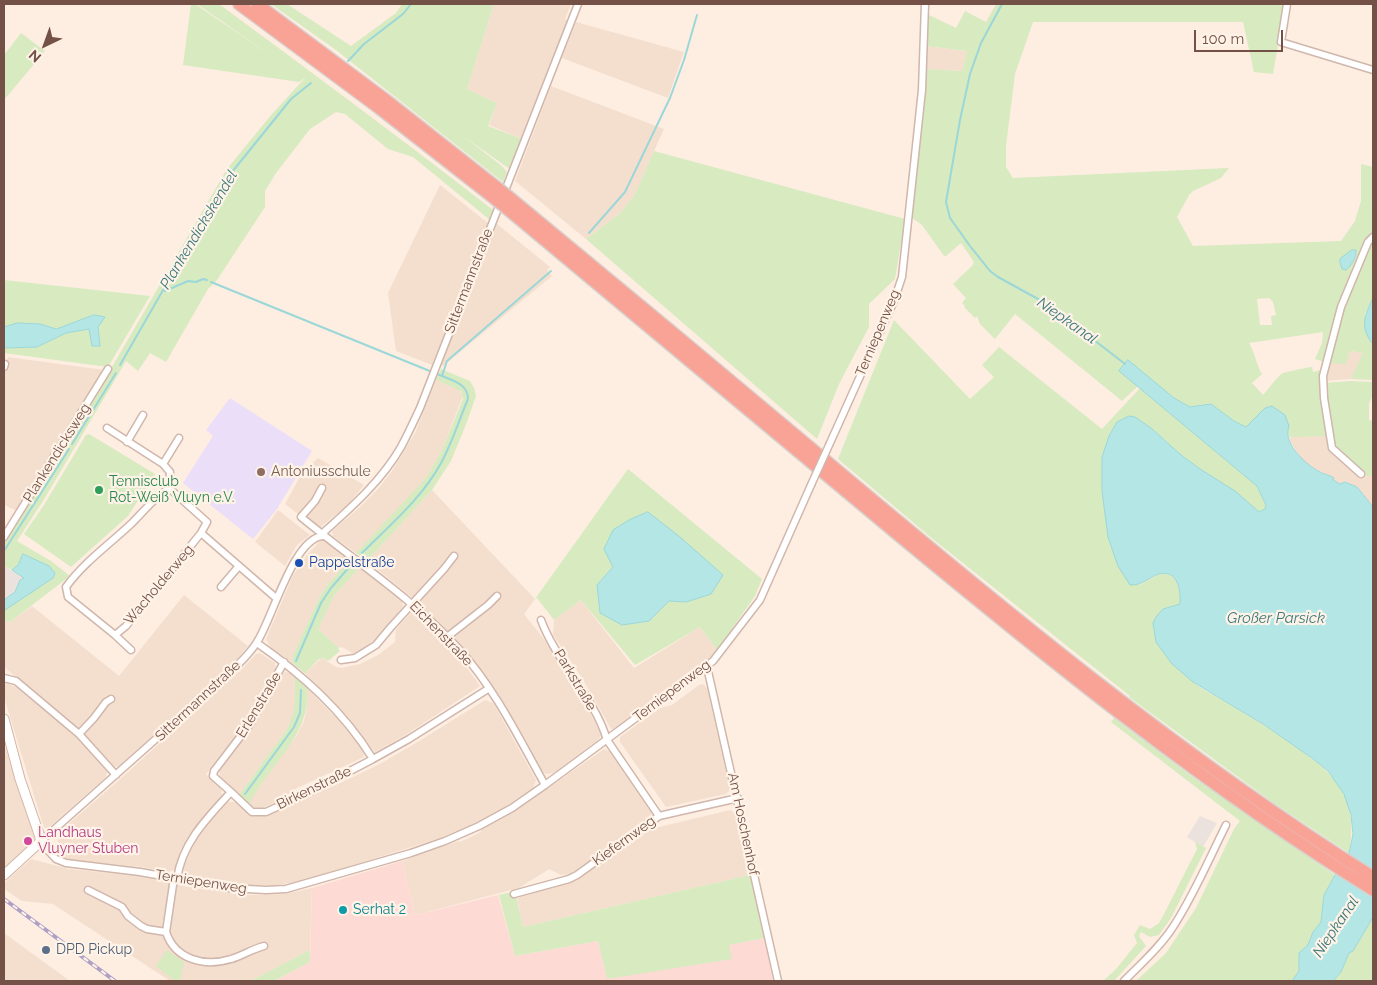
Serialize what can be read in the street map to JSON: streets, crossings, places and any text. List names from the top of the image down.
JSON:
{
  "streets": {
    "street": [
      "Sittermannstraße",
      "Terniepenweg",
      "Plankendicksweg",
      "Wacholderweg",
      "Eichenstraße",
      "Parkstraße",
      "Erlenstraße",
      "Birkenstraße",
      "Am Hoschenhof",
      "Kiefernweg"
    ]
  },
  "crossings": [
    ["Sittermannstraße", "Terniepenweg"],
    ["Sittermannstraße", "Eichenstraße"],
    ["Terniepenweg", "Eichenstraße"],
    ["Terniepenweg", "Parkstraße"],
    ["Terniepenweg", "Am Hoschenhof"],
    ["Eichenstraße", "Birkenstraße"],
    ["Parkstraße", "Kiefernweg"],
    ["Erlenstraße", "Birkenstraße"],
    ["Am Hoschenhof", "Kiefernweg"]
  ],
  "water": ["Plankendickskendel", "Niepkanal", "Großer Parsick"],
  "places": [
    "Antoniusschule",
    "Tennisclub Rot-Weiß Vluyn e.V.",
    "Pappelstraße",
    "Landhaus Vluyner Stuben",
    "Serhat 2",
    "DPD Pickup"
  ],
  "scale_bar": "100 m",
  "north": "bottom left"
}
